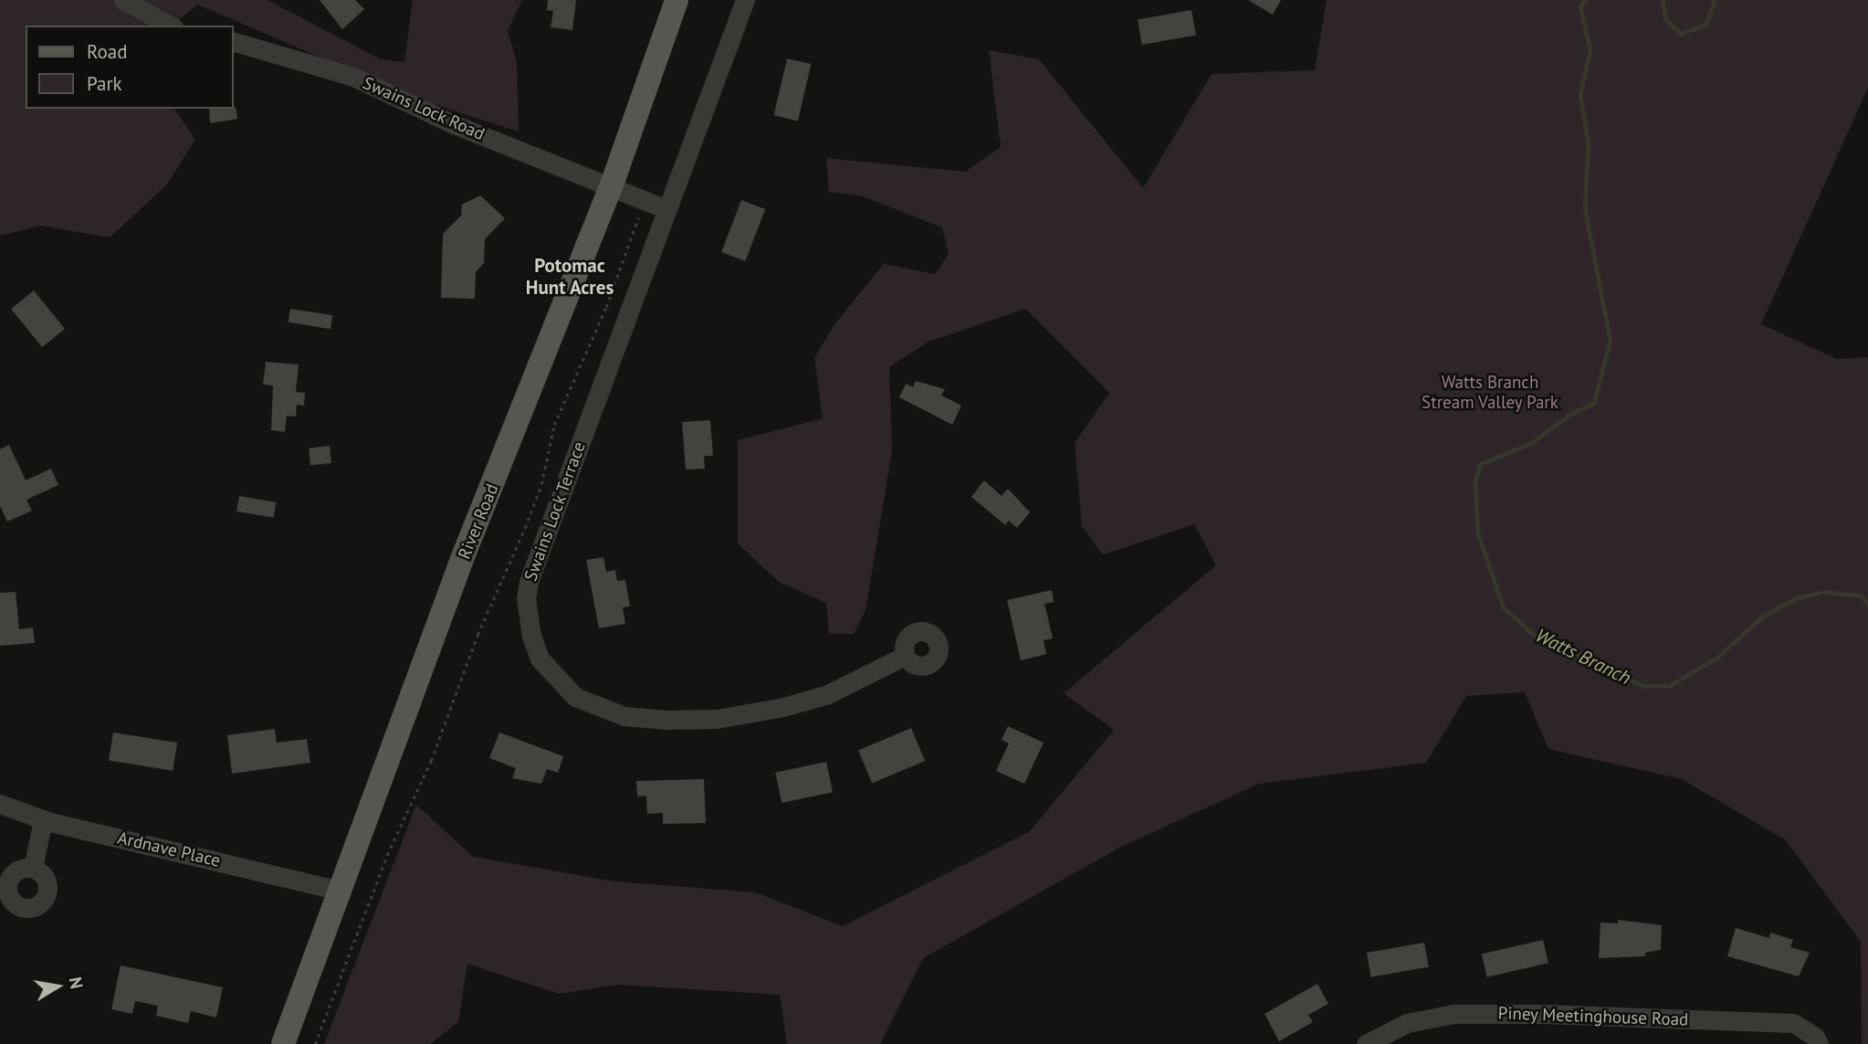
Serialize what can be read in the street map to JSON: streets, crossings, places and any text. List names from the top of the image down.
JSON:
{
  "streets": {
    "main road": ["River Road"],
    "street": [
      "Swains Lock Road",
      "Swains Lock Terrace",
      "Ardnave Place",
      "Piney Meetinghouse Road"
    ]
  },
  "crossings": [
    ["Swains Lock Road", "River Road"],
    ["River Road", "Ardnave Place"]
  ],
  "districts": ["Potomac Hunt Acres"],
  "water": ["Watts Branch"],
  "parks": ["Watts Branch Stream Valley Park"],
  "legend": ["Road", "Park"],
  "north": "right"
}
